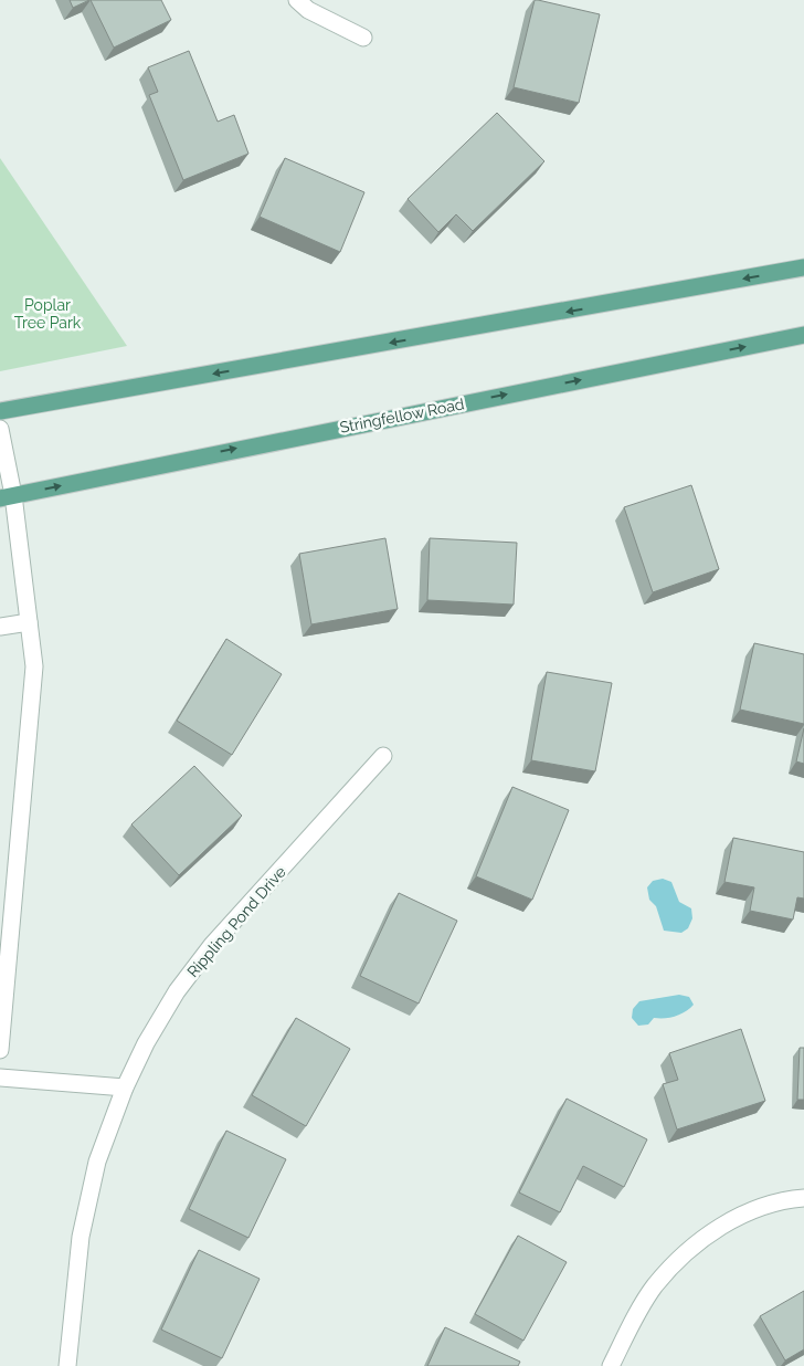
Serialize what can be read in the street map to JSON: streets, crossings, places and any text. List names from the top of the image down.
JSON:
{
  "streets": {
    "main road": ["Stringfellow Road"],
    "street": ["Rippling Pond Drive"]
  },
  "parks": ["Poplar Tree Park"]
}
